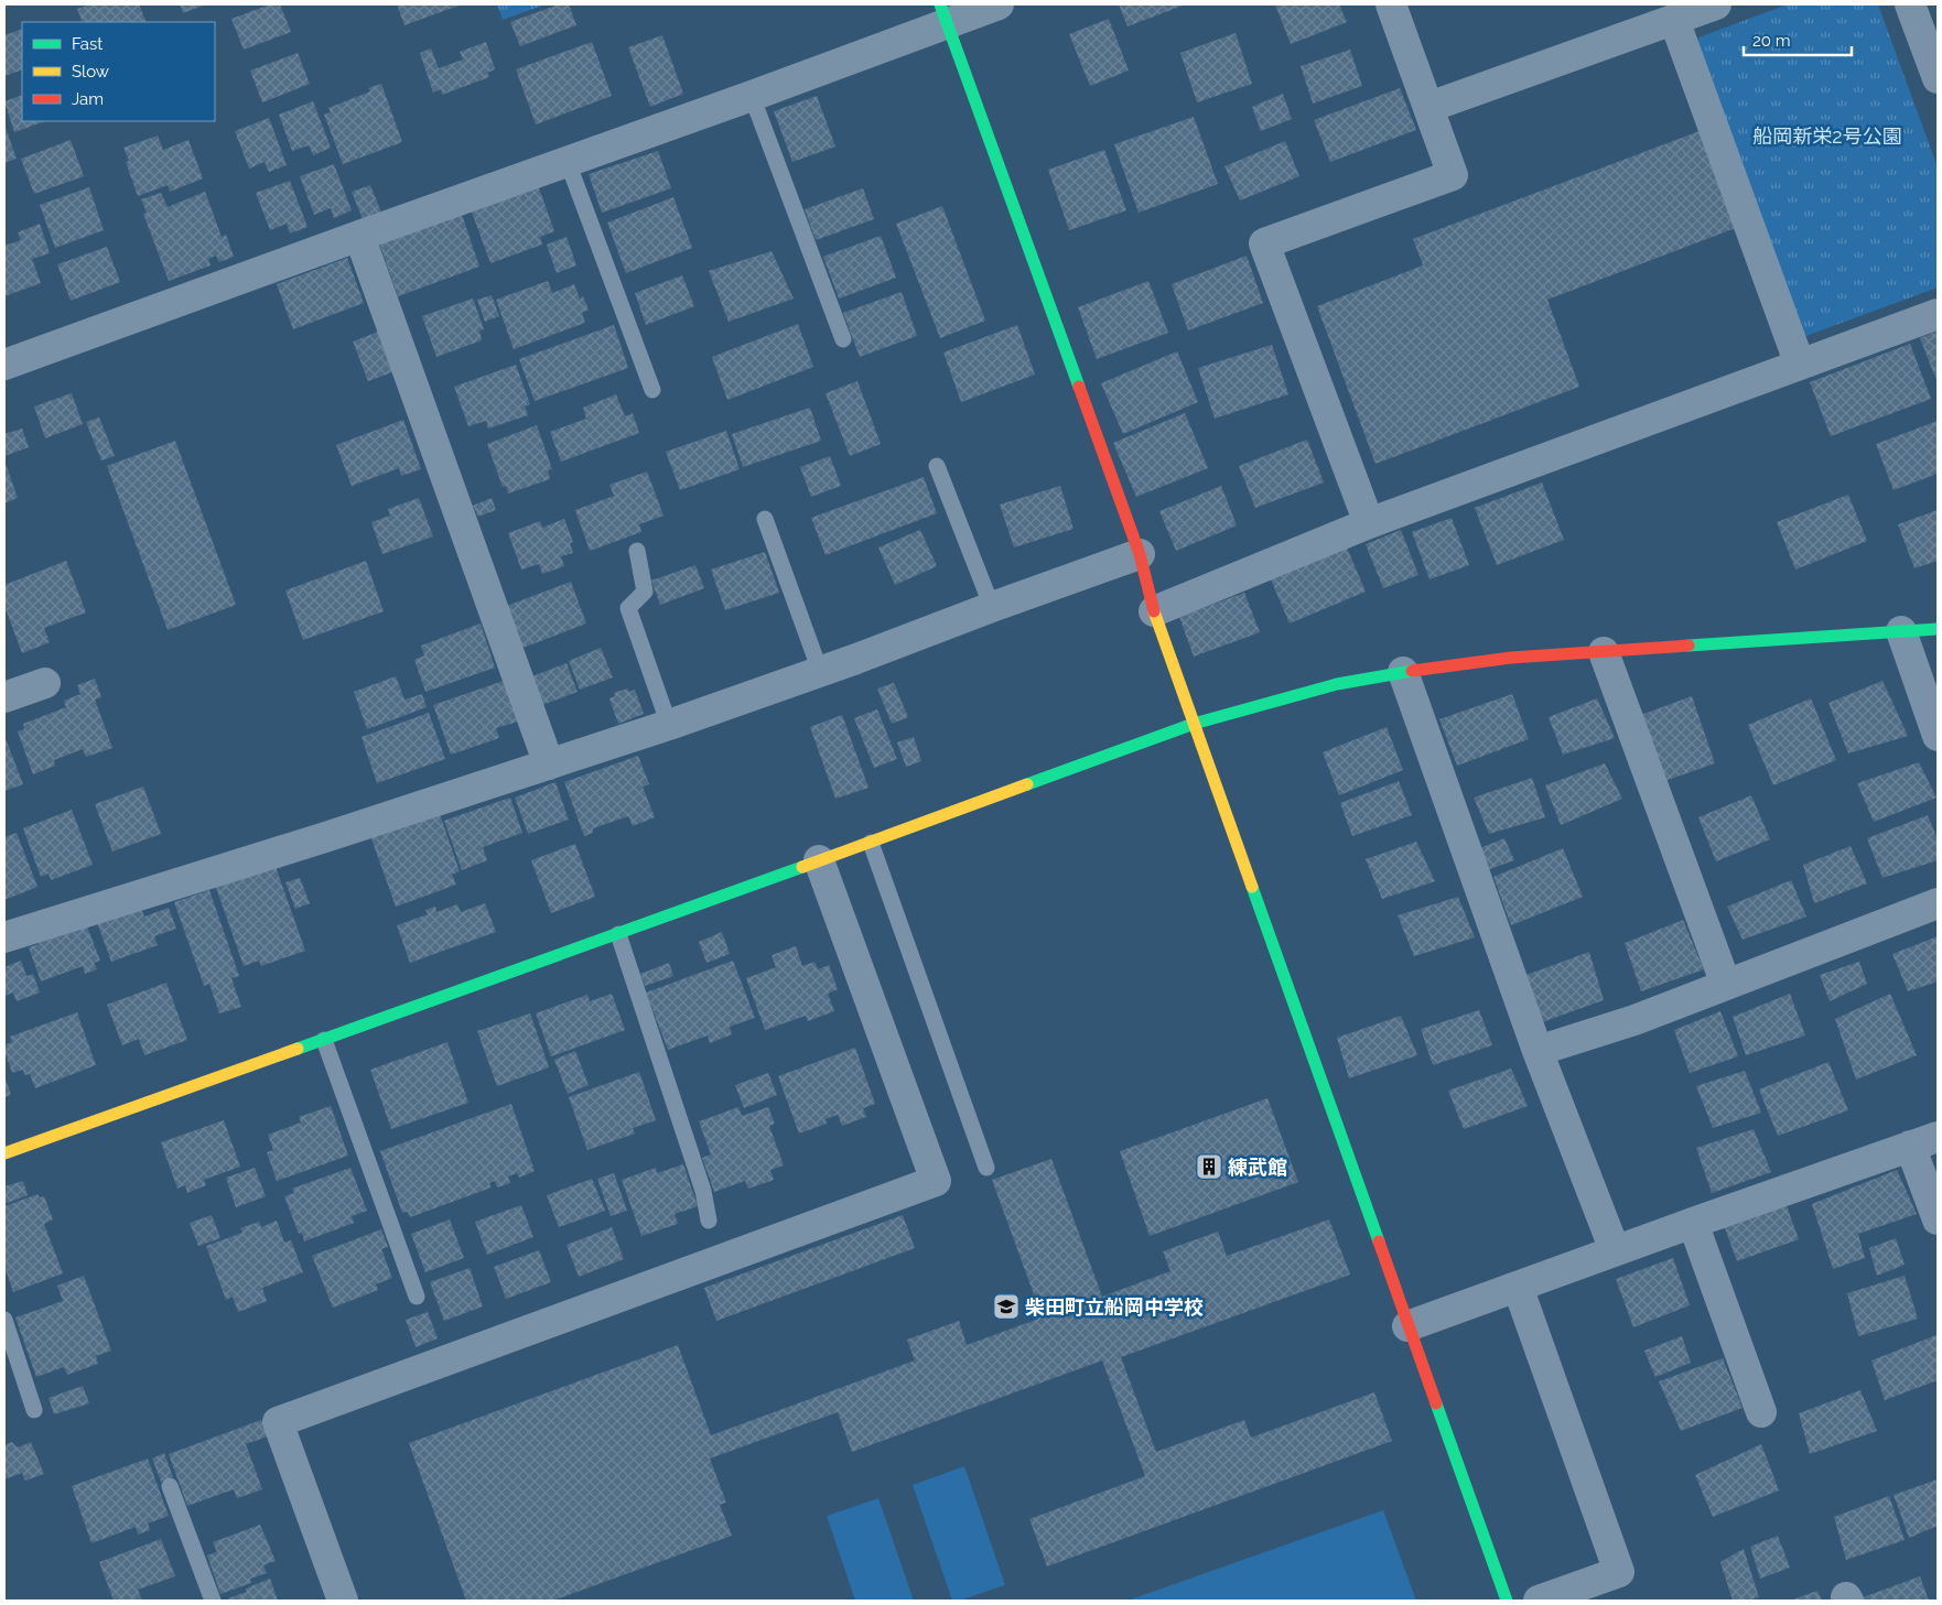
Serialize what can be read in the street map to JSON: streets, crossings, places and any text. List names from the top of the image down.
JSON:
{
  "parks": ["船岡新栄2号公園"],
  "places": {
    "building": ["練武館"],
    "school or university": ["柴田町立船岡中学校"]
  },
  "legend": ["Fast", "Slow", "Jam"],
  "scale_bar": "20 m"
}
